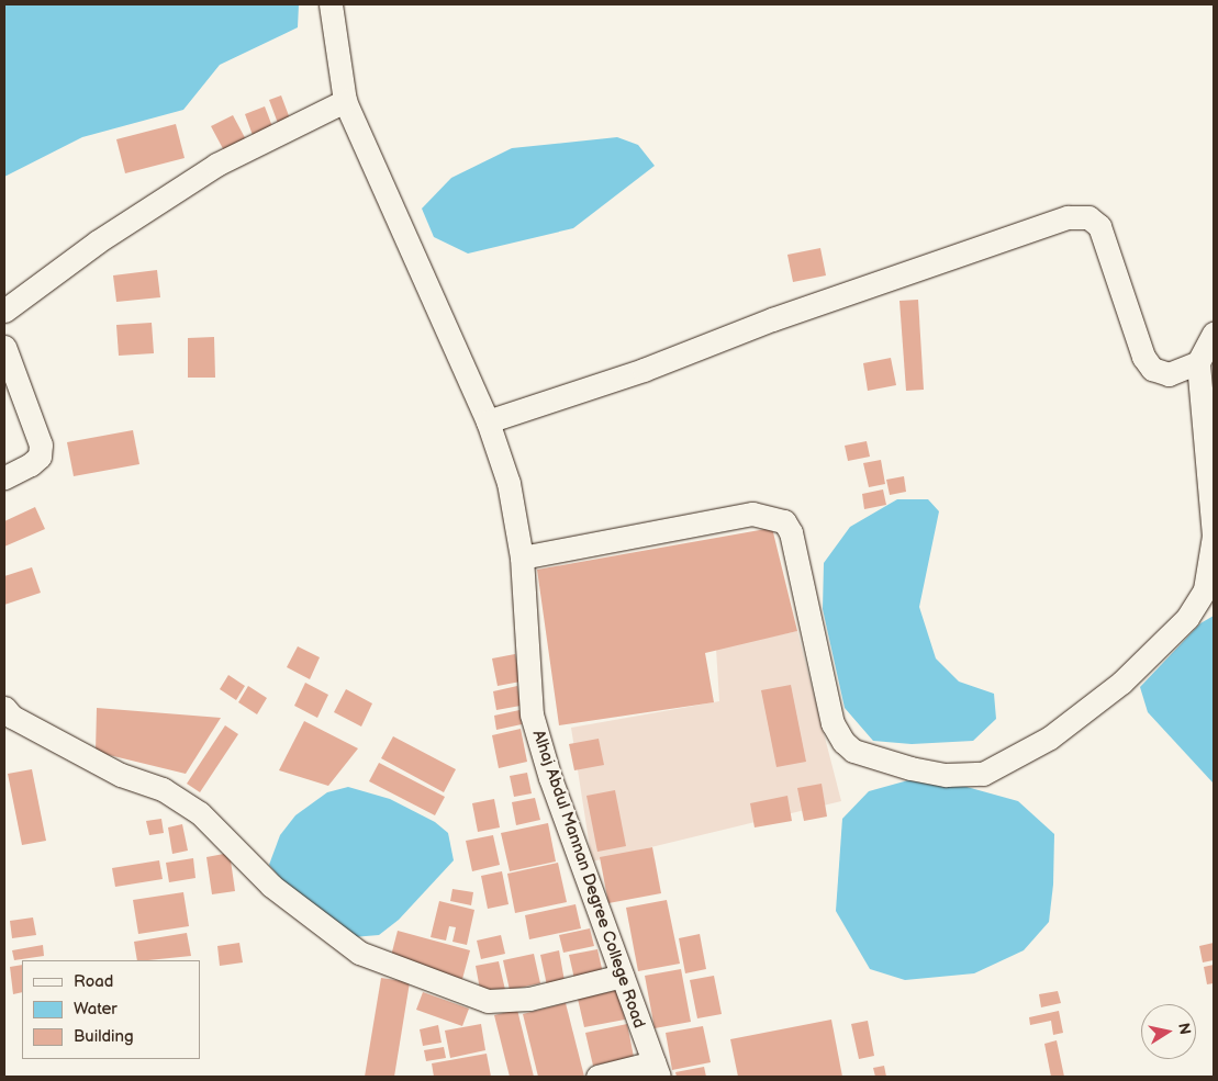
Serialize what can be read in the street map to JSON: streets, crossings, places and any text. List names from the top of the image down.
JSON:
{
  "streets": {
    "street": ["Alhaj Abdul Mannan Degree College Road"]
  },
  "legend": ["Road", "Water", "Building"],
  "north": "right"
}
